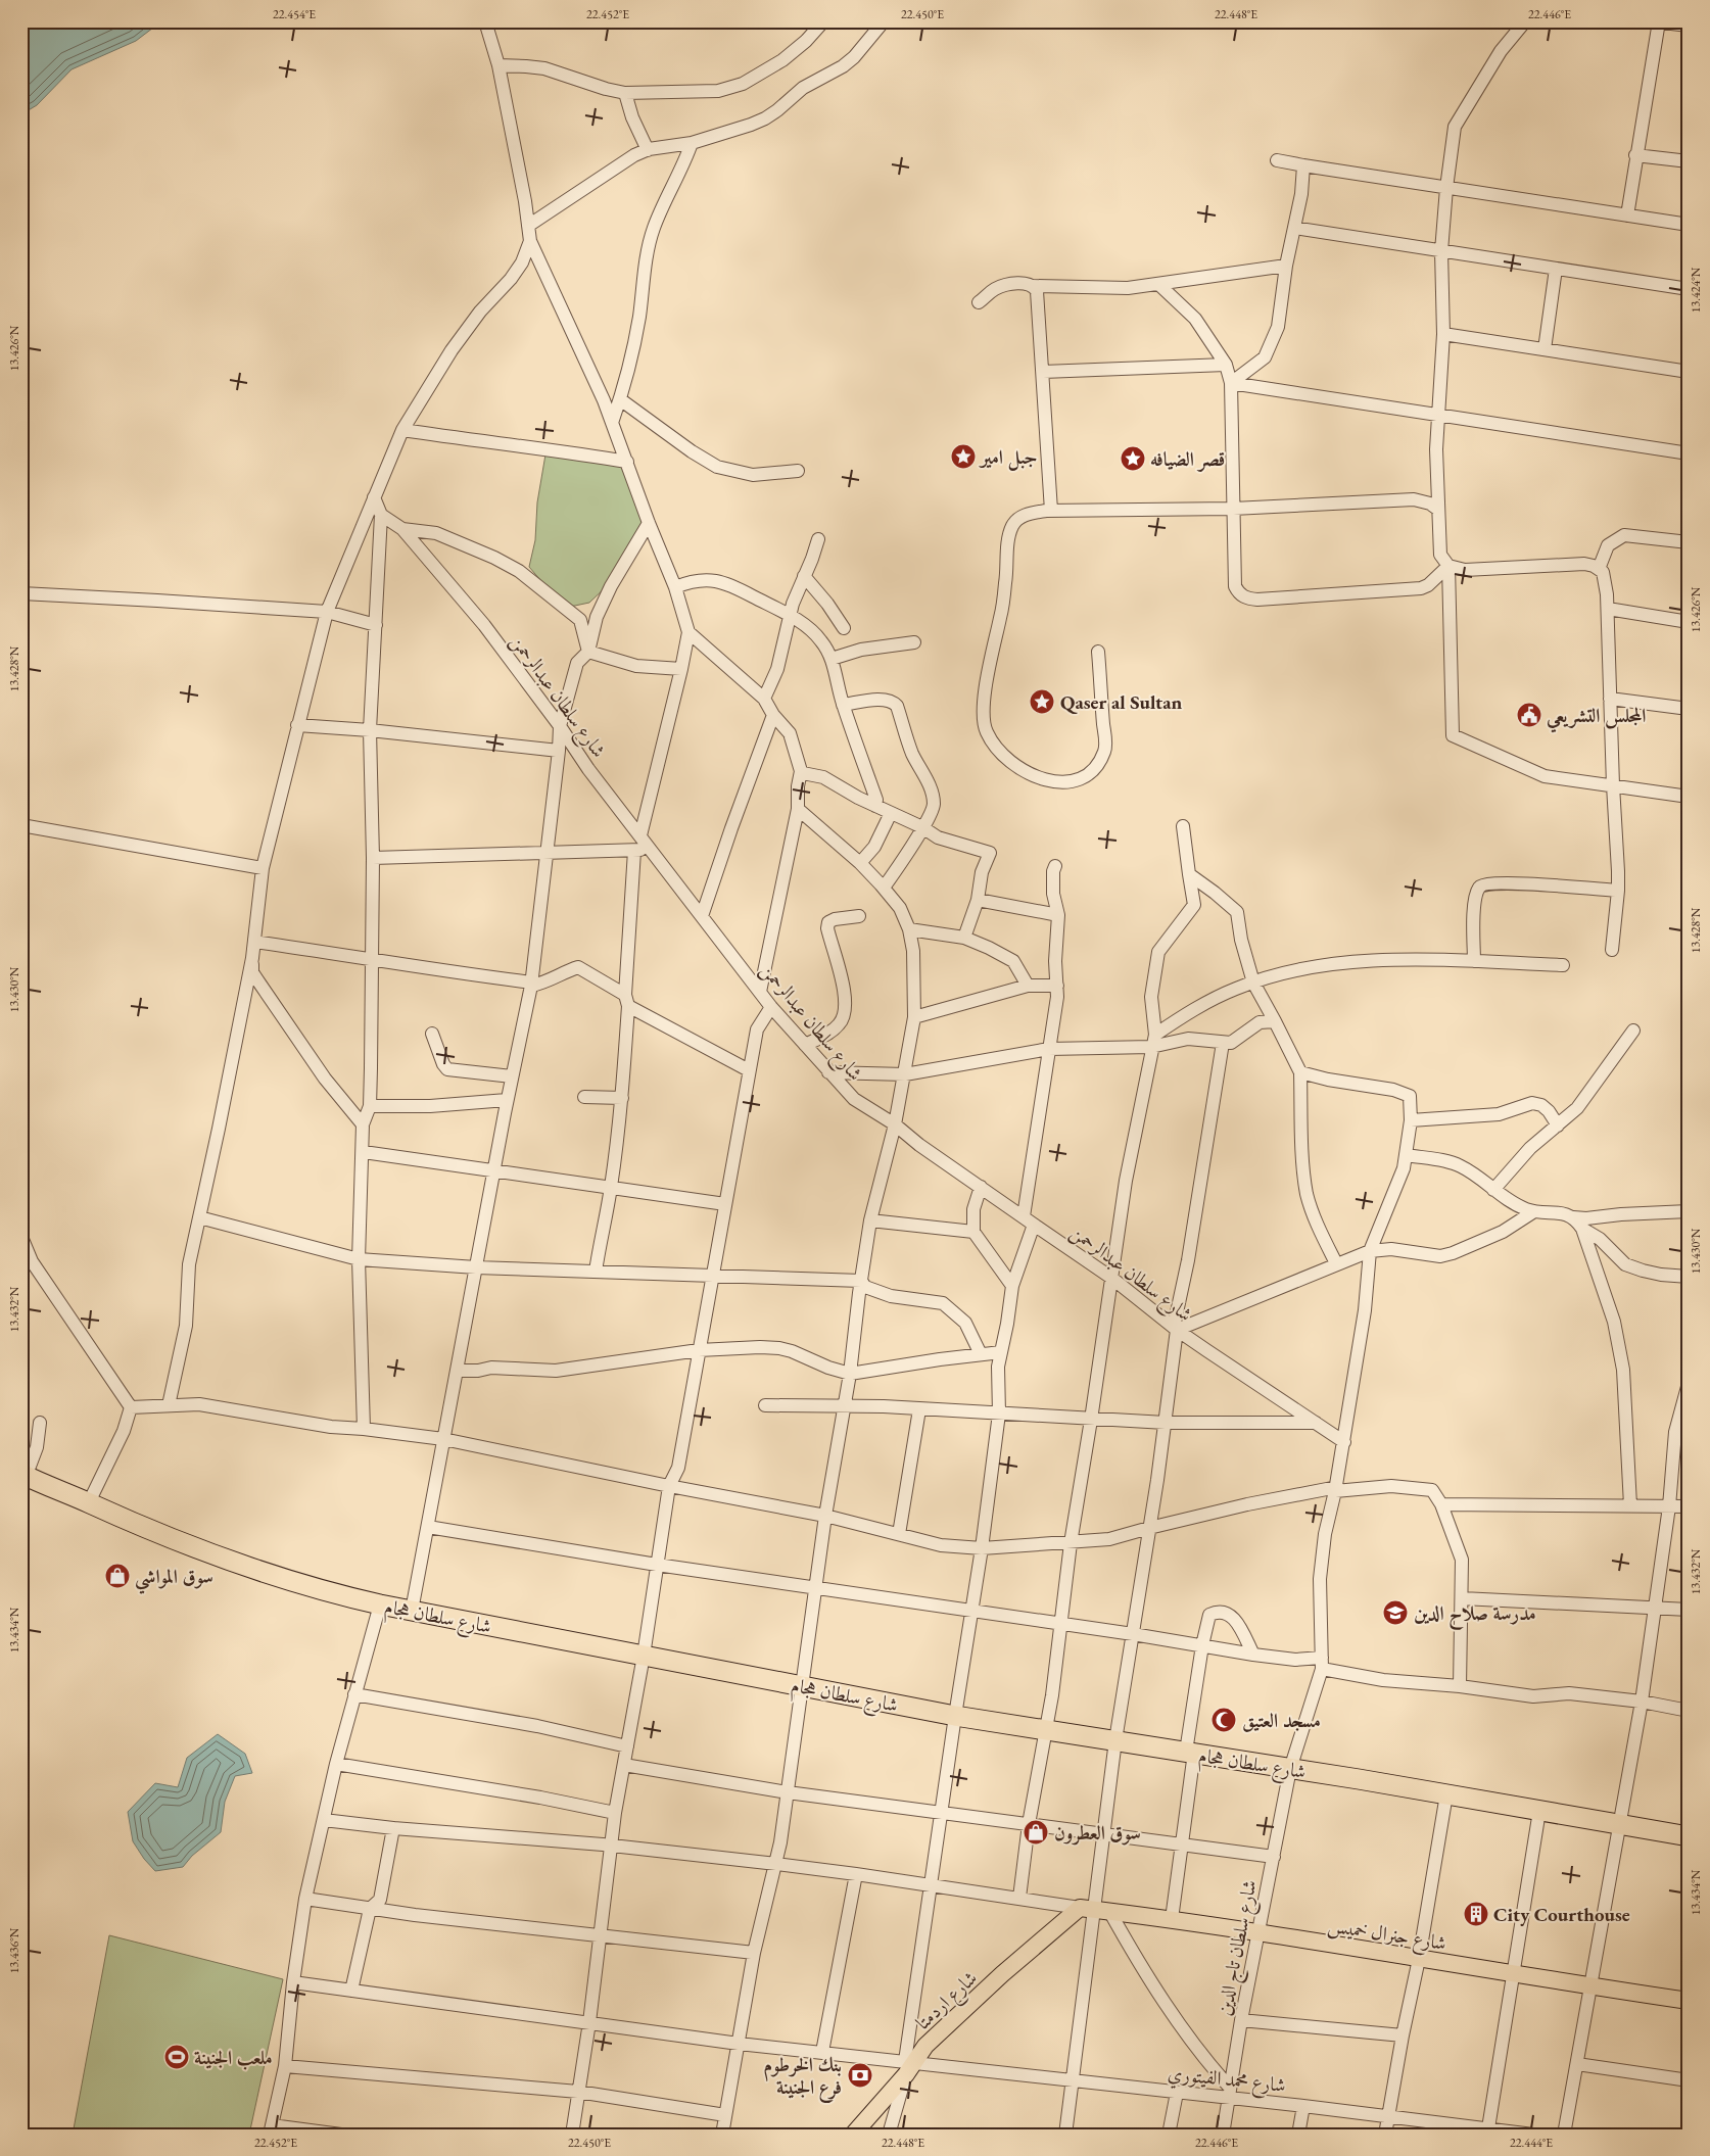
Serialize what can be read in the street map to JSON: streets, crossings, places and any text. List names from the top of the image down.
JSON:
{
  "streets": {
    "highway": ["شارع سلطان هجام"],
    "main road": ["شارع جنرال خميس", "شارع اردمتا"],
    "street": ["شارع سلطان عبدالرحمن", "شارع سلطان تاج الدين", "شارع محمد الفيتوري"]
  },
  "crossings": [
    ["شارع سلطان عبدالرحمن", "شارع سلطان تاج الدين"],
    ["شارع سلطان هجام", "شارع سلطان تاج الدين"],
    ["شارع جنرال خميس", "شارع سلطان تاج الدين"],
    ["شارع جنرال خميس", "شارع اردمتا"],
    ["شارع سلطان تاج الدين", "شارع محمد الفيتوري"],
    ["شارع اردمتا", "شارع محمد الفيتوري"]
  ],
  "places": {
    "place": ["جبل امير", "قصر الضيافه", "Qaser al Sultan"],
    "public building": ["المجلس التشريعي"],
    "shop": ["سوق المواشي", "سوق العطرون"],
    "school or university": ["مدرسة صلاح الدين"],
    "mosque": ["مسجد العتيق"],
    "building": ["City Courthouse"],
    "sports": ["ملعب الجنينة"],
    "bank": ["بنك الخرطوم فرع الجنينة"]
  },
  "coordinates": [
    "22.454°E",
    "22.452°E",
    "22.450°E",
    "22.448°E",
    "22.446°E",
    "13.424°N",
    "13.426°N",
    "13.428°N",
    "13.430°N",
    "13.432°N",
    "13.434°N",
    "13.436°N",
    "22.444°E"
  ]
}
